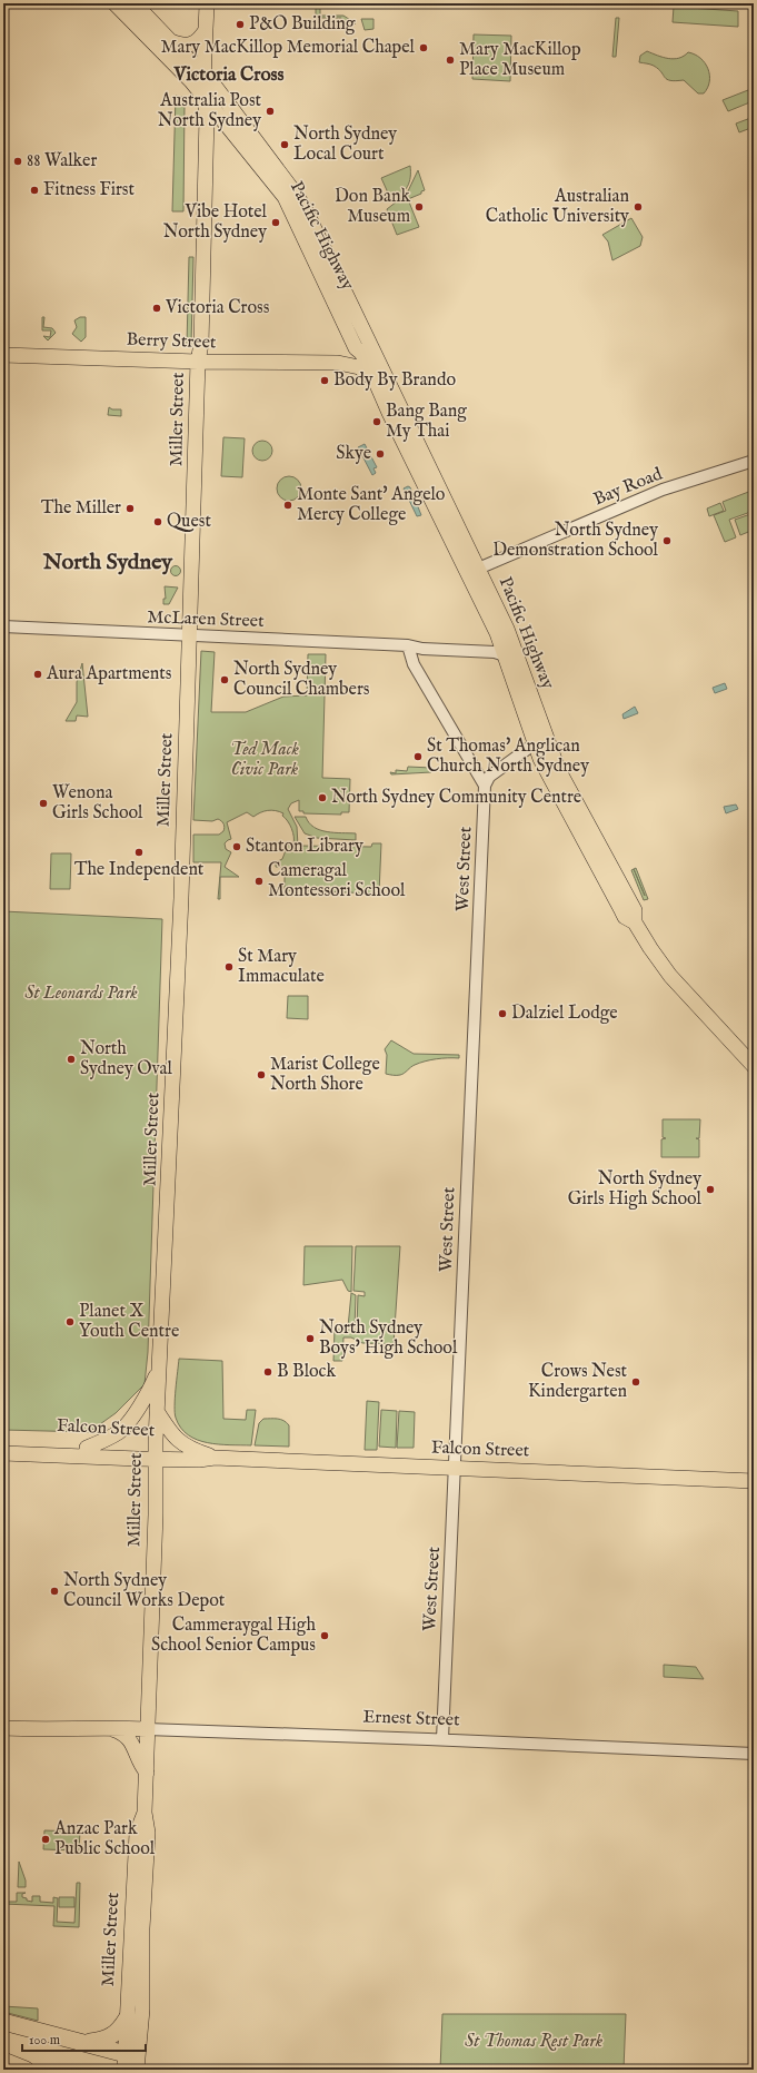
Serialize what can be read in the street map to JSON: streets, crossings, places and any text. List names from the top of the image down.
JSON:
{
  "streets": {
    "main road": [
      "Pacific Highway",
      "Berry Street",
      "Miller Street",
      "Falcon Street",
      "Ernest Street"
    ],
    "street": ["Bay Road", "McLaren Street", "West Street"]
  },
  "crossings": [
    ["Pacific Highway", "Berry Street"],
    ["Pacific Highway", "Miller Street"],
    ["Pacific Highway", "Bay Road"],
    ["Pacific Highway", "McLaren Street"],
    ["Berry Street", "Miller Street"],
    ["Miller Street", "McLaren Street"],
    ["Miller Street", "Falcon Street"],
    ["Miller Street", "Ernest Street"],
    ["West Street", "Falcon Street"],
    ["West Street", "Ernest Street"]
  ],
  "districts": ["Victoria Cross", "North Sydney"],
  "parks": ["Ted Mack Civic Park", "St Leonards Park", "St Thomas Rest Park"],
  "places": [
    "P&O Building",
    "Mary MacKillop Memorial Chapel",
    "Mary MacKillop Place Museum",
    "Australia Post North Sydney",
    "North Sydney Local Court",
    "88 Walker",
    "Fitness First",
    "Don Bank Museum",
    "Australian Catholic University",
    "Vibe Hotel North Sydney",
    "Victoria Cross",
    "Body By Brando",
    "Bang Bang My Thai",
    "Skye",
    "Monte Sant' Angelo Mercy College",
    "The Miller",
    "Quest",
    "North Sydney Demonstration School",
    "Aura Apartments",
    "North Sydney Council Chambers",
    "St Thomas' Anglican Church North Sydney",
    "North Sydney Community Centre",
    "Wenona Girls School",
    "Stanton Library",
    "The Independent",
    "Cameragal Montessori School",
    "St Mary Immaculate",
    "Dalziel Lodge",
    "North Sydney Oval",
    "Marist College North Shore",
    "North Sydney Girls High School",
    "Planet X Youth Centre",
    "North Sydney Boys' High School",
    "B Block",
    "Crows Nest Kindergarten",
    "North Sydney Council Works Depot",
    "Cammeraygal High School Senior Campus",
    "Anzac Park Public School"
  ],
  "scale_bar": "100 m"
}
